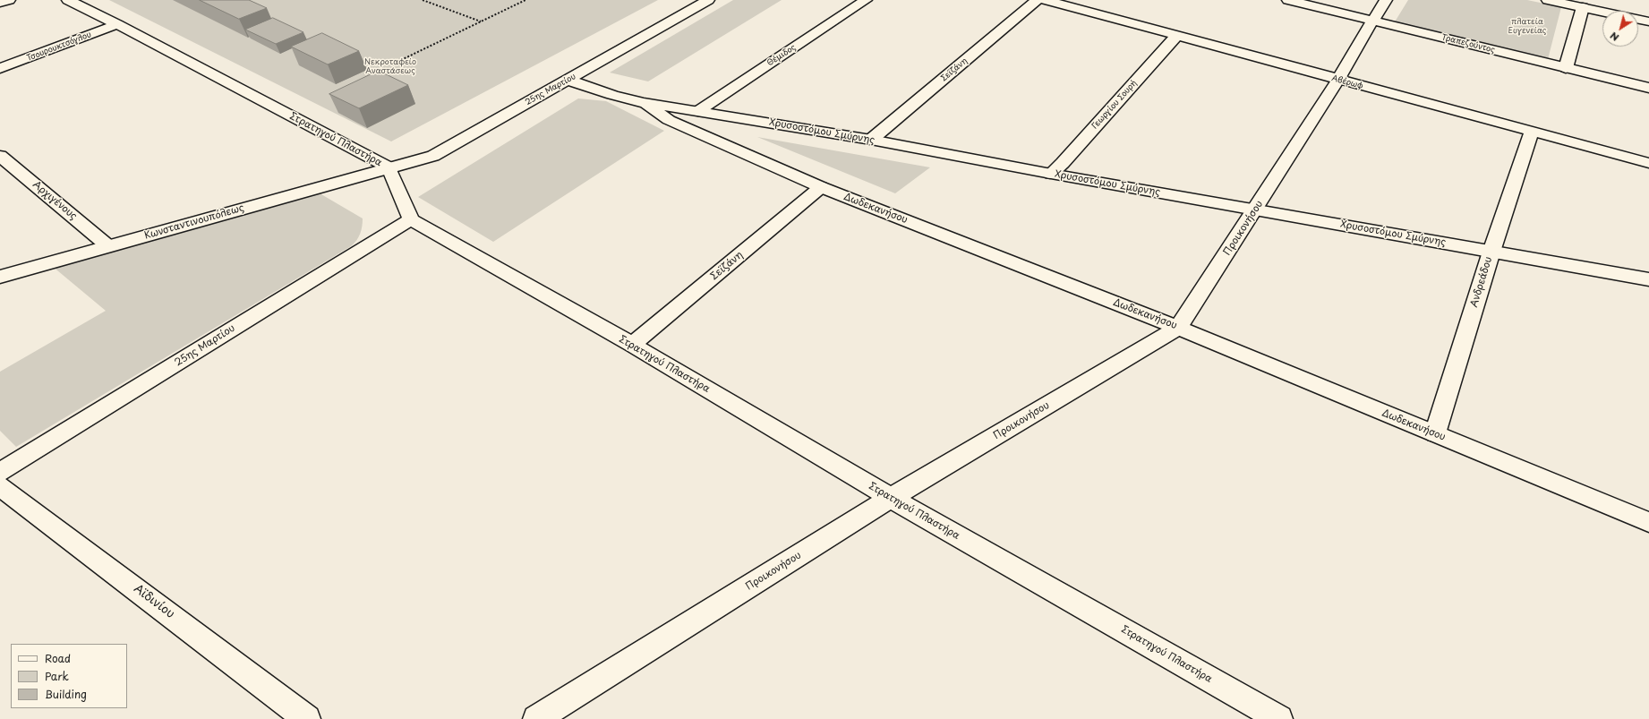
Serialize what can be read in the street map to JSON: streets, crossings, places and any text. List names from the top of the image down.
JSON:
{
  "streets": {
    "street": [
      "Τραπεζούντος",
      "Τσουρουκτσόγλου",
      "Θέμιδος",
      "Σεϊζάνη",
      "Αβέρωφ",
      "25ης Μαρτίου",
      "Γεωργίου Σουρή",
      "Χρυσοστόμου Σμύρνης",
      "Στρατηγού Πλαστήρα",
      "Αρχιγένους",
      "Δωδεκανήσου",
      "Κωνσταντινουπόλεως",
      "Προικονήσου",
      "Ανδρεάδου",
      "Αϊδινίου"
    ]
  },
  "crossings": [
    ["Τραπεζούντος", "Προικονήσου"],
    ["Τσουρουκτσόγλου", "Στρατηγού Πλαστήρα"],
    ["Θέμιδος", "Χρυσοστόμου Σμύρνης"],
    ["Σεϊζάνη", "Χρυσοστόμου Σμύρνης"],
    ["Σεϊζάνη", "Στρατηγού Πλαστήρα"],
    ["Σεϊζάνη", "Δωδεκανήσου"],
    ["Αβέρωφ", "Γεωργίου Σουρή"],
    ["Αβέρωφ", "Προικονήσου"],
    ["Αβέρωφ", "Ανδρεάδου"],
    ["25ης Μαρτίου", "Χρυσοστόμου Σμύρνης"],
    ["25ης Μαρτίου", "Στρατηγού Πλαστήρα"],
    ["25ης Μαρτίου", "Κωνσταντινουπόλεως"],
    ["Γεωργίου Σουρή", "Χρυσοστόμου Σμύρνης"],
    ["Χρυσοστόμου Σμύρνης", "Δωδεκανήσου"],
    ["Χρυσοστόμου Σμύρνης", "Προικονήσου"],
    ["Χρυσοστόμου Σμύρνης", "Ανδρεάδου"],
    ["Στρατηγού Πλαστήρα", "Κωνσταντινουπόλεως"],
    ["Στρατηγού Πλαστήρα", "Προικονήσου"],
    ["Αρχιγένους", "Κωνσταντινουπόλεως"],
    ["Δωδεκανήσου", "Προικονήσου"],
    ["Δωδεκανήσου", "Ανδρεάδου"]
  ],
  "parks": ["πλατεία Ευγενείας", "Νεκροταφείο Αναστάσεως"],
  "legend": ["Road", "Park", "Building"],
  "north": "bottom left"
}
